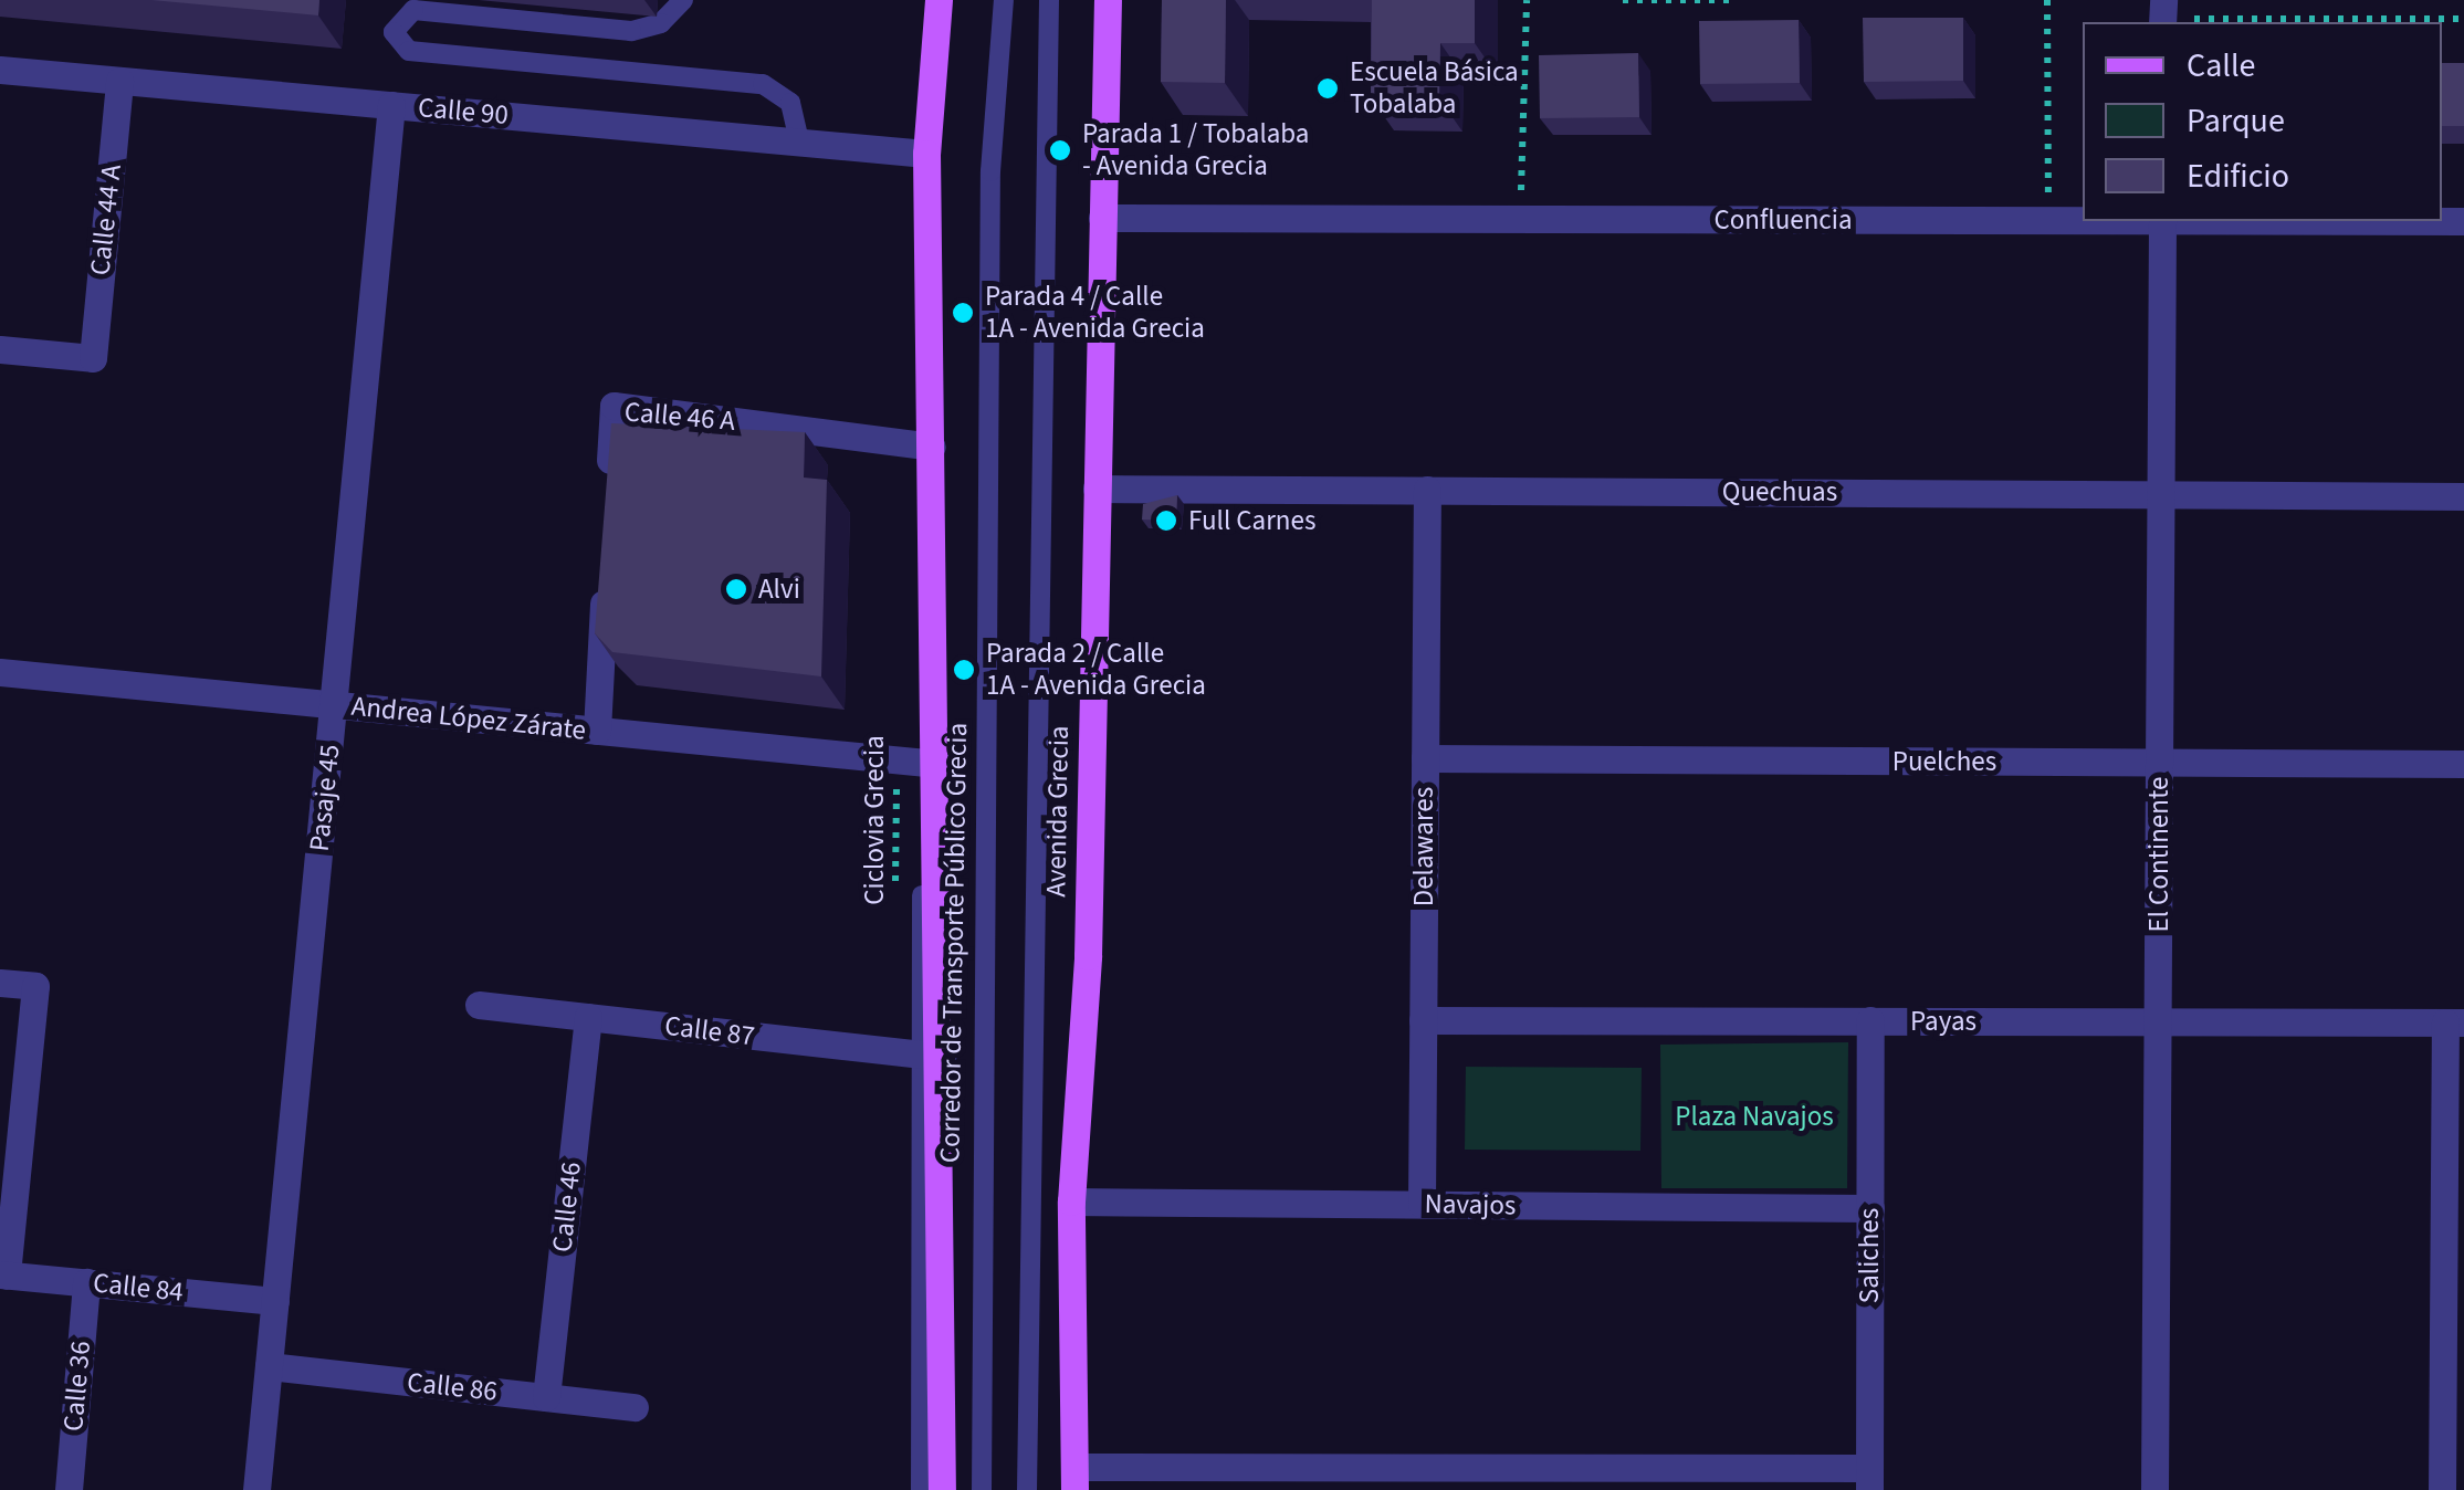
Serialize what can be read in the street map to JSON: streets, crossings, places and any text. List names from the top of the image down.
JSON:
{
  "streets": {
    "main road": ["Avenida Grecia"],
    "street": [
      "Calle 90",
      "Calle 44 A",
      "Confluencia",
      "Calle 46 A",
      "Quechuas",
      "Andrea López Zárate",
      "Puelches",
      "Pasaje 45",
      "Delawares",
      "El Continente",
      "Payas",
      "Calle 87",
      "Navajos",
      "Calle 46",
      "Saliches",
      "Calle 84",
      "Calle 36",
      "Calle 86"
    ],
    "lane": ["Corredor de Transporte Público Grecia"],
    "path": ["Ciclovia Grecia"]
  },
  "crossings": [
    ["Calle 90", "Calle 44 A"],
    ["Calle 90", "Pasaje 45"],
    ["Confluencia", "Avenida Grecia"],
    ["Quechuas", "Avenida Grecia"],
    ["Quechuas", "Delawares"],
    ["Quechuas", "El Continente"],
    ["Andrea López Zárate", "Pasaje 45"],
    ["Andrea López Zárate", "Ciclovia Grecia"],
    ["Puelches", "Delawares"],
    ["Puelches", "El Continente"],
    ["Pasaje 45", "Calle 84"],
    ["Pasaje 45", "Calle 86"],
    ["Avenida Grecia", "Navajos"],
    ["Delawares", "Payas"],
    ["Delawares", "Navajos"],
    ["El Continente", "Payas"],
    ["Payas", "Saliches"],
    ["Calle 87", "Calle 46"],
    ["Navajos", "Saliches"],
    ["Calle 46", "Calle 86"],
    ["Calle 84", "Calle 36"]
  ],
  "parks": ["Plaza Navajos"],
  "places": [
    "Escuela Básica Tobalaba",
    "Parada 1 / Tobalaba - Avenida Grecia",
    "Parada 4 / Calle 1A - Avenida Grecia",
    "Full Carnes",
    "Alvi",
    "Parada 2 / Calle 1A - Avenida Grecia"
  ],
  "legend": ["Calle", "Parque", "Edificio"]
}
